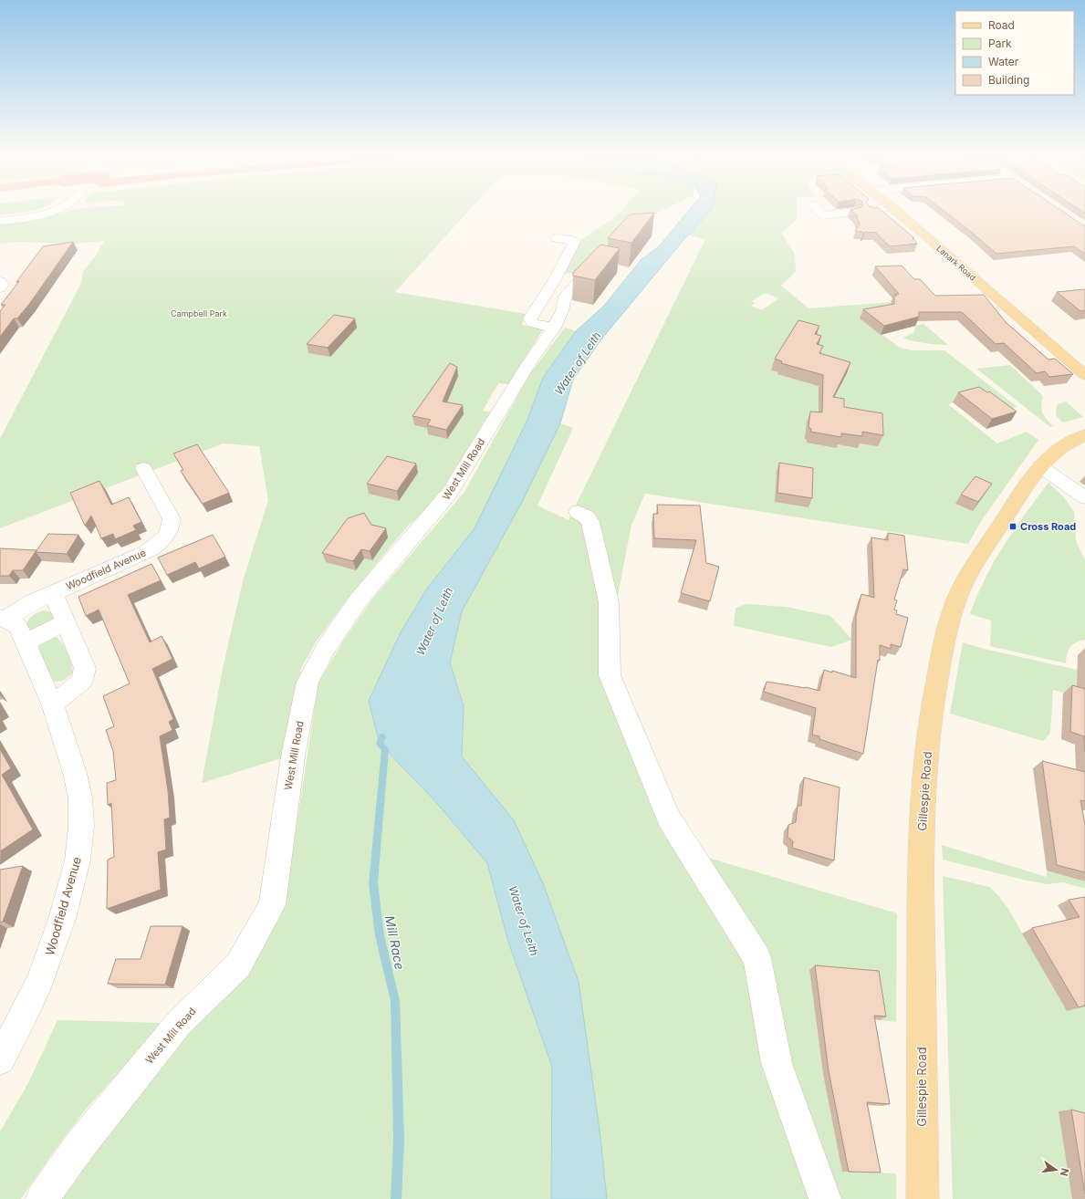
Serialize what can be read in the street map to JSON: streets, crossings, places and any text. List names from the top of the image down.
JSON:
{
  "streets": {
    "main road": ["Lanark Road", "Gillespie Road"],
    "street": ["West Mill Road", "Woodfield Avenue"]
  },
  "water": ["Water of Leith", "Mill Race"],
  "parks": ["Campbell Park"],
  "places": {
    "transit": ["Cross Road"]
  },
  "legend": [
    "Road",
    "Park",
    "Water",
    "Building"
  ],
  "north": "right"
}
